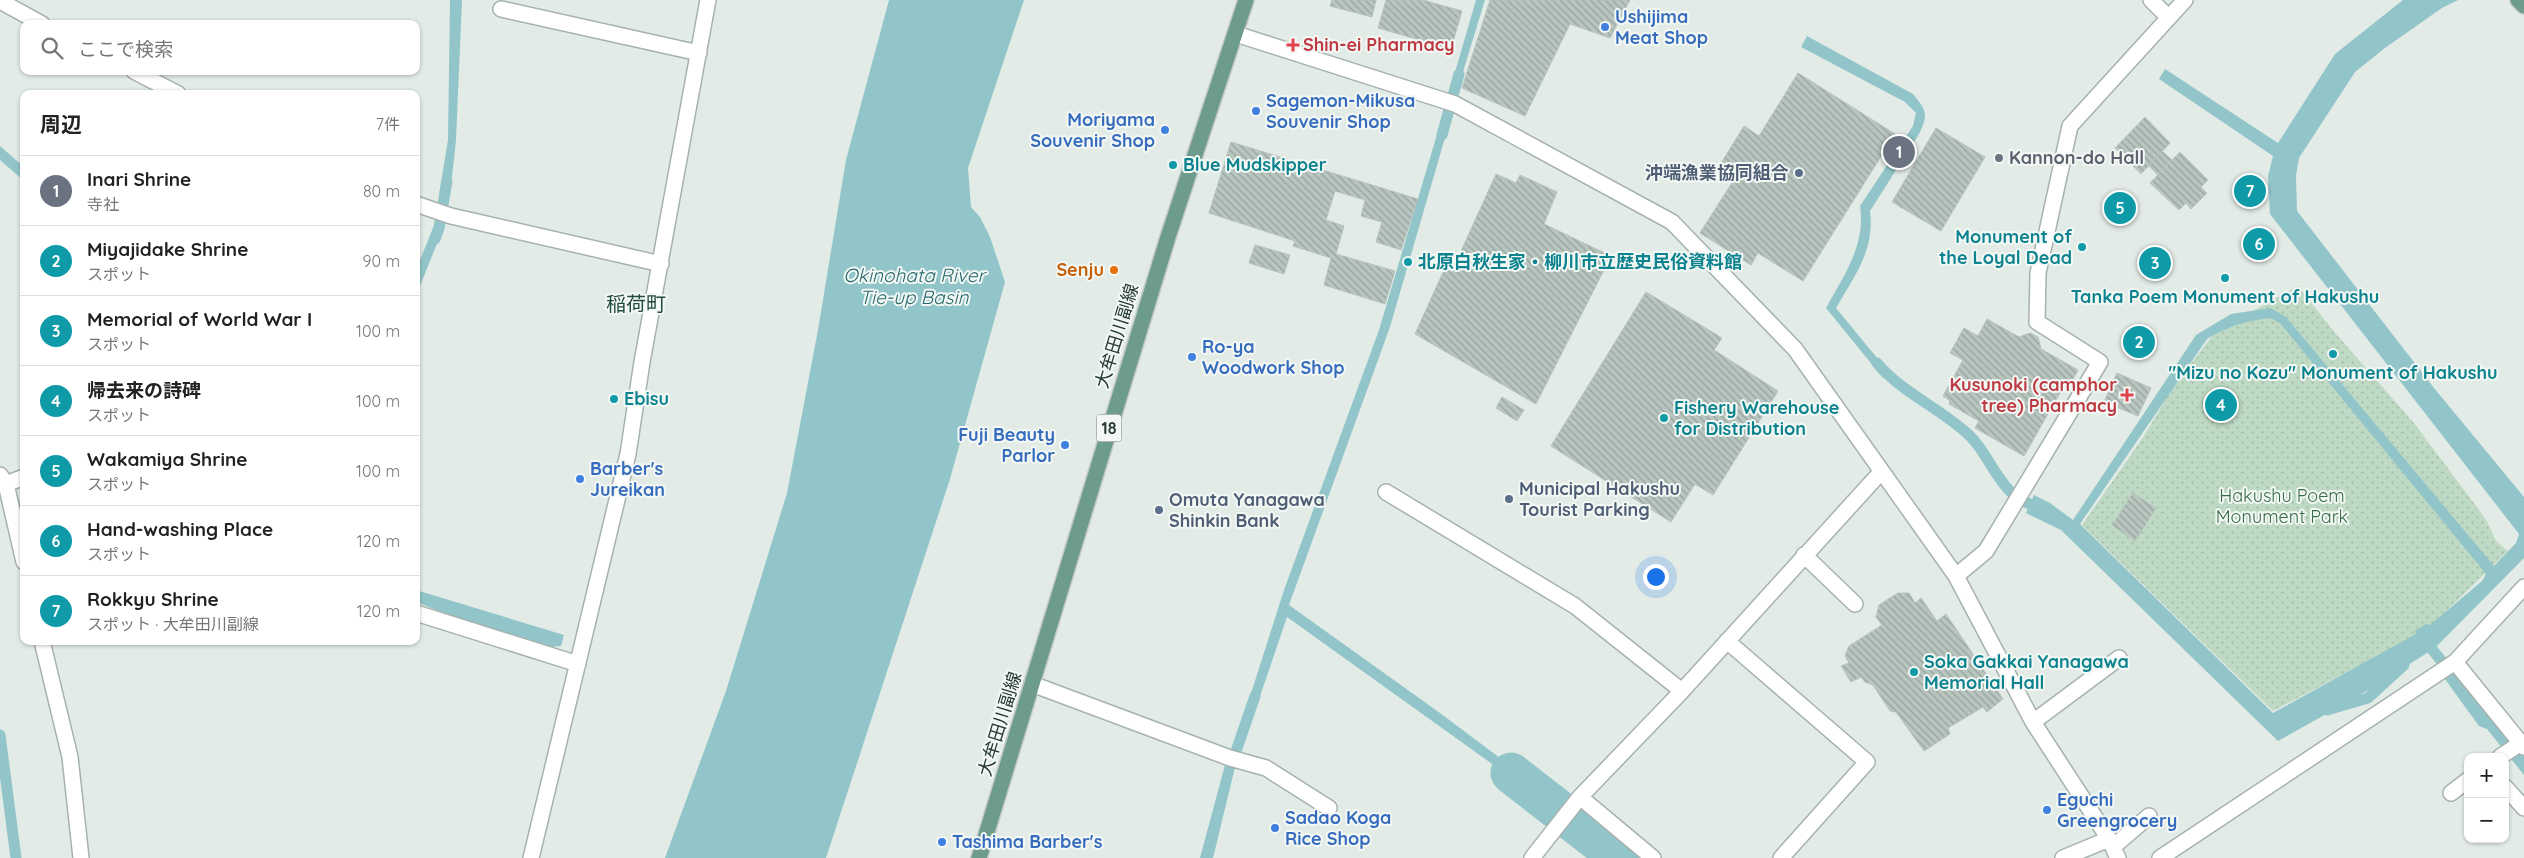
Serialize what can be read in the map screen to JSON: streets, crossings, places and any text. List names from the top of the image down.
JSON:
{
  "streets": {
    "main road": ["大牟田川副線", "18"]
  },
  "districts": ["稲荷町"],
  "water": ["Okinohata River Tie-up Basin"],
  "parks": ["Hakushu Poem Monument Park"],
  "places": {
    "other": [
      "Ushijima Meat Shop",
      "Sagemon-Mikusa Souvenir Shop",
      "Moriyama Souvenir Shop",
      "Kannon-do Hall",
      "Blue Mudskipper",
      "沖端漁業協同組合",
      "Monument of the Loyal Dead",
      "北原白秋生家・柳川市立歴史民俗資料館",
      "Senju",
      "Tanka Poem Monument of Hakushu",
      "\"Mizu no Kozu\" Monument of Hakushu",
      "Ro-ya Woodwork Shop",
      "Ebisu",
      "Fishery Warehouse for Distribution",
      "Fuji Beauty Parlor",
      "Barber's Jureikan",
      "Municipal Hakushu Tourist Parking",
      "Omuta Yanagawa Shinkin Bank",
      "Soka Gakkai Yanagawa Memorial Hall",
      "Eguchi Greengrocery",
      "Sadao Koga Rice Shop",
      "Tashima Barber's"
    ],
    "health": ["Shin-ei Pharmacy", "Kusunoki (camphor tree) Pharmacy"]
  },
  "page": {
    "search": "ここで検索",
    "heading": ["周辺", "7件"],
    "pins": [
      "1",
      "7",
      "5",
      "6",
      "3",
      "2",
      "4"
    ],
    "list": [
      {
        "mark": "1",
        "name": "Inari Shrine",
        "note": "寺社",
        "value": "80 m"
      },
      {
        "mark": "2",
        "name": "Miyajidake Shrine",
        "note": "スポット",
        "value": "90 m"
      },
      {
        "mark": "3",
        "name": "Memorial of World War I",
        "note": "スポット",
        "value": "100 m"
      },
      {
        "mark": "4",
        "name": "帰去来の詩碑",
        "note": "スポット",
        "value": "100 m"
      },
      {
        "mark": "5",
        "name": "Wakamiya Shrine",
        "note": "スポット",
        "value": "100 m"
      },
      {
        "mark": "6",
        "name": "Hand-washing Place",
        "note": "スポット",
        "value": "120 m"
      },
      {
        "mark": "7",
        "name": "Rokkyu Shrine",
        "note": "スポット · 大牟田川副線",
        "value": "120 m"
      }
    ],
    "map_buttons": ["+", "−"]
  }
}
